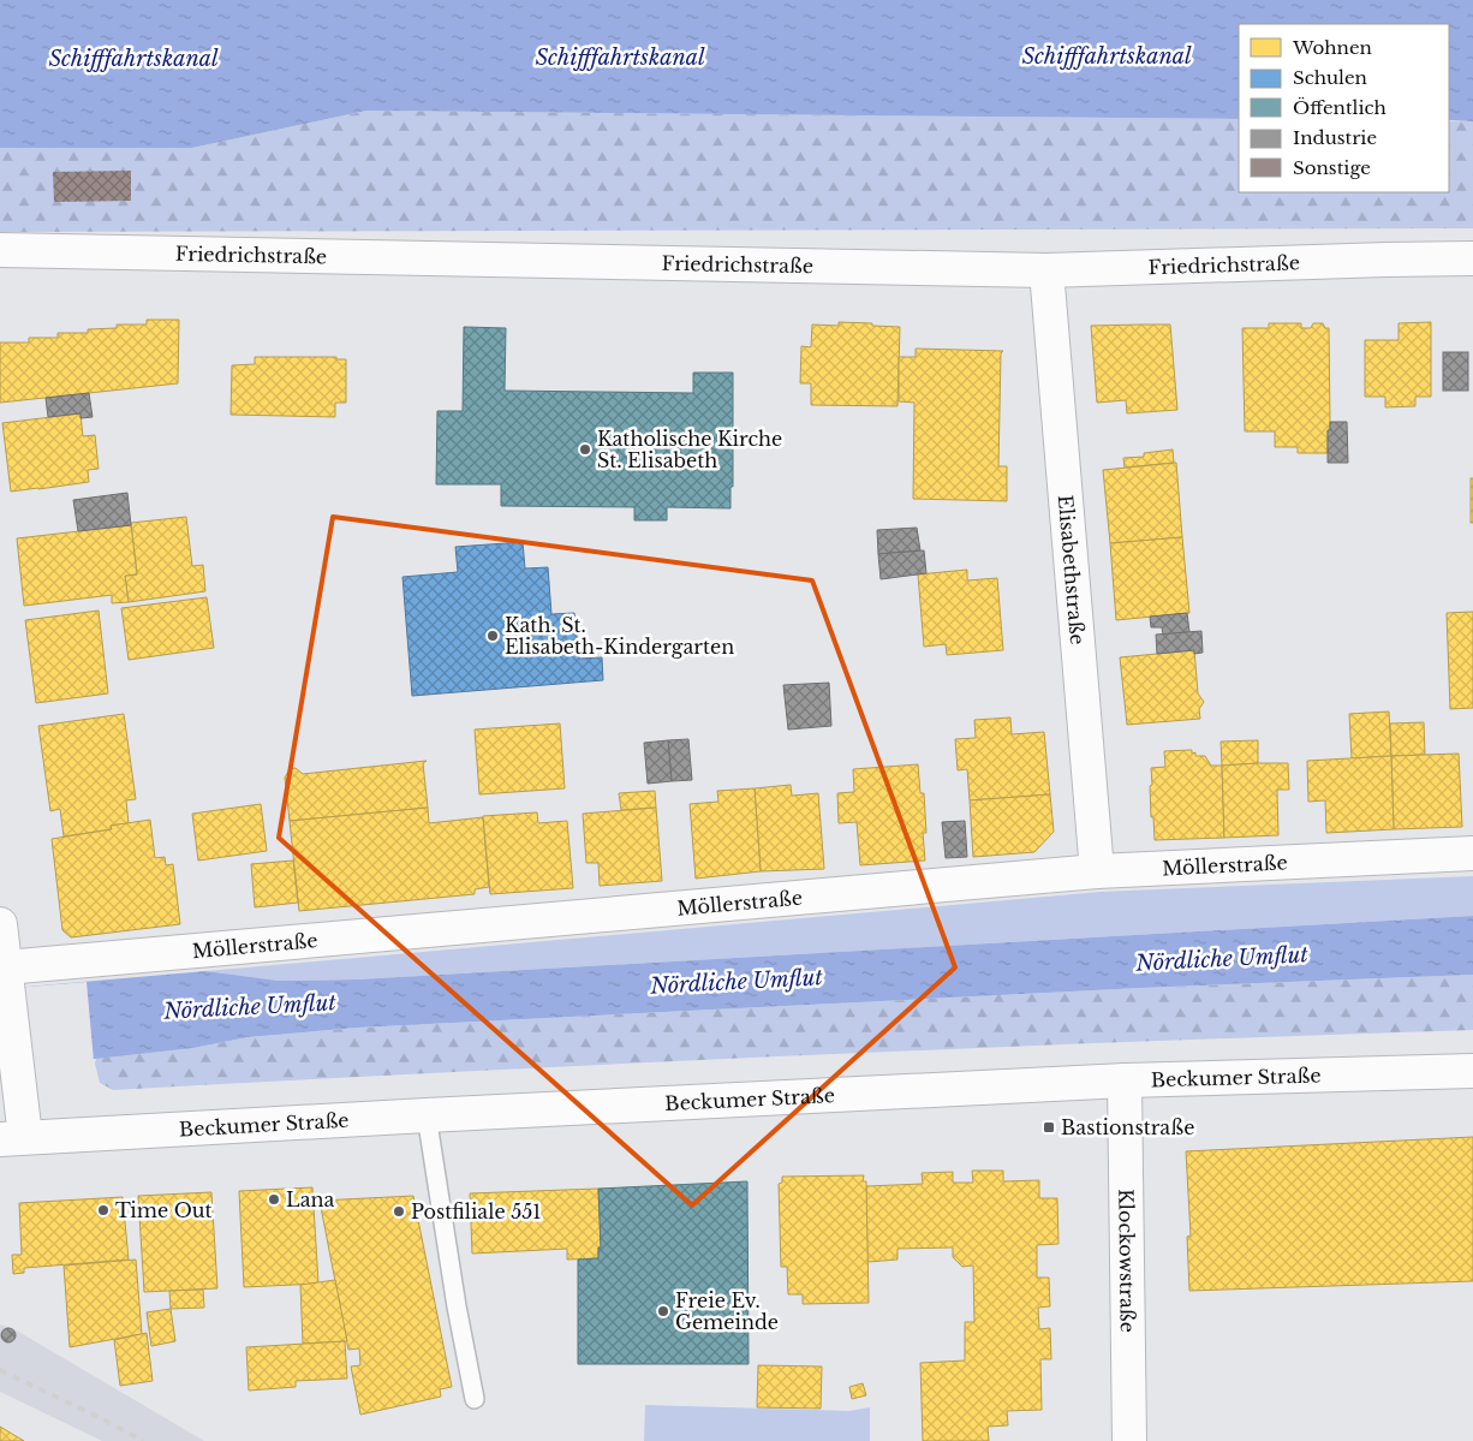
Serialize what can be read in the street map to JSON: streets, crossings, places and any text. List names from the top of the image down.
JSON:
{
  "streets": {
    "street": [
      "Friedrichstraße",
      "Elisabethstraße",
      "Möllerstraße",
      "Beckumer Straße",
      "Klockowstraße"
    ]
  },
  "crossings": [
    ["Friedrichstraße", "Elisabethstraße"],
    ["Elisabethstraße", "Möllerstraße"],
    ["Beckumer Straße", "Klockowstraße"]
  ],
  "water": ["Schifffahrtskanal", "Nördliche Umflut"],
  "places": {
    "other": [
      "Katholische Kirche St. Elisabeth",
      "Kath. St. Elisabeth-Kindergarten",
      "Lana",
      "Time Out",
      "Postfiliale 551",
      "Freie Ev. Gemeinde"
    ],
    "transit": ["Bastionstraße"]
  },
  "legend": [
    "Wohnen",
    "Schulen",
    "Öffentlich",
    "Industrie",
    "Sonstige"
  ]
}
